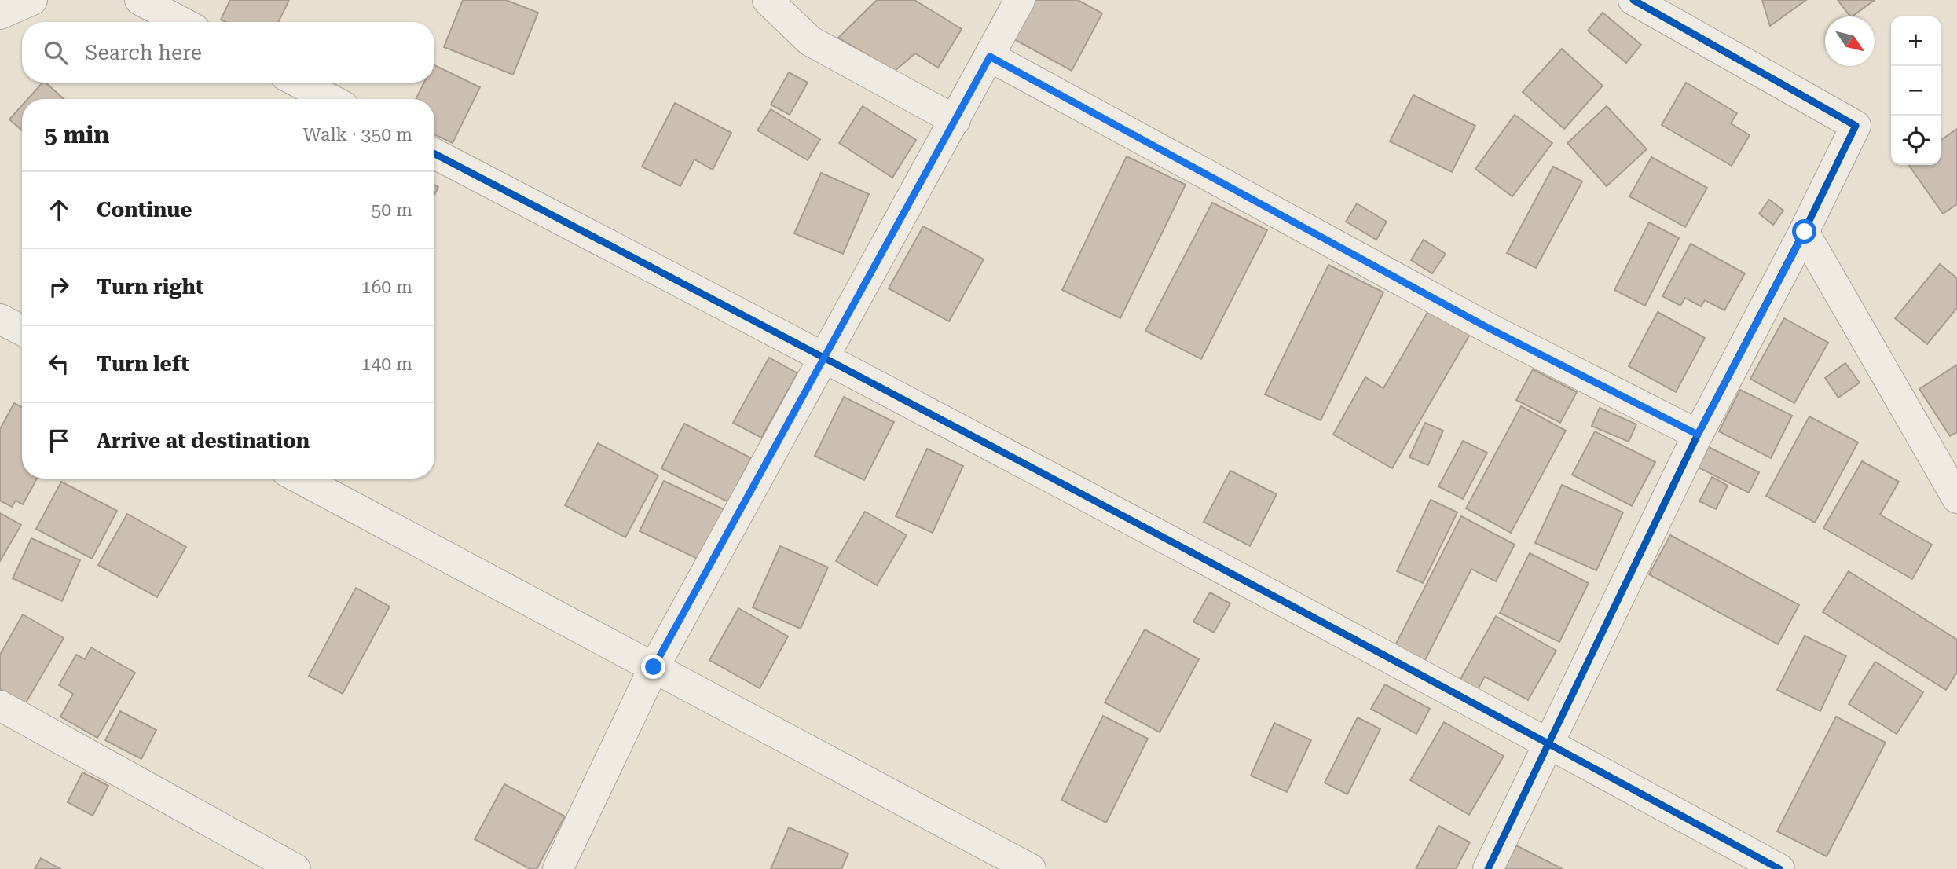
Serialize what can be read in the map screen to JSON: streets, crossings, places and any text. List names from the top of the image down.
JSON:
{
  "north": "bottom right",
  "page": {
    "map_buttons": ["+", "−"],
    "search": "Search here",
    "heading": ["5 min", "Walk · 350 m"],
    "list": [
      ["Continue", "50 m"],
      ["Turn right", "160 m"],
      ["Turn left", "140 m"],
      "Arrive at destination"
    ]
  }
}
